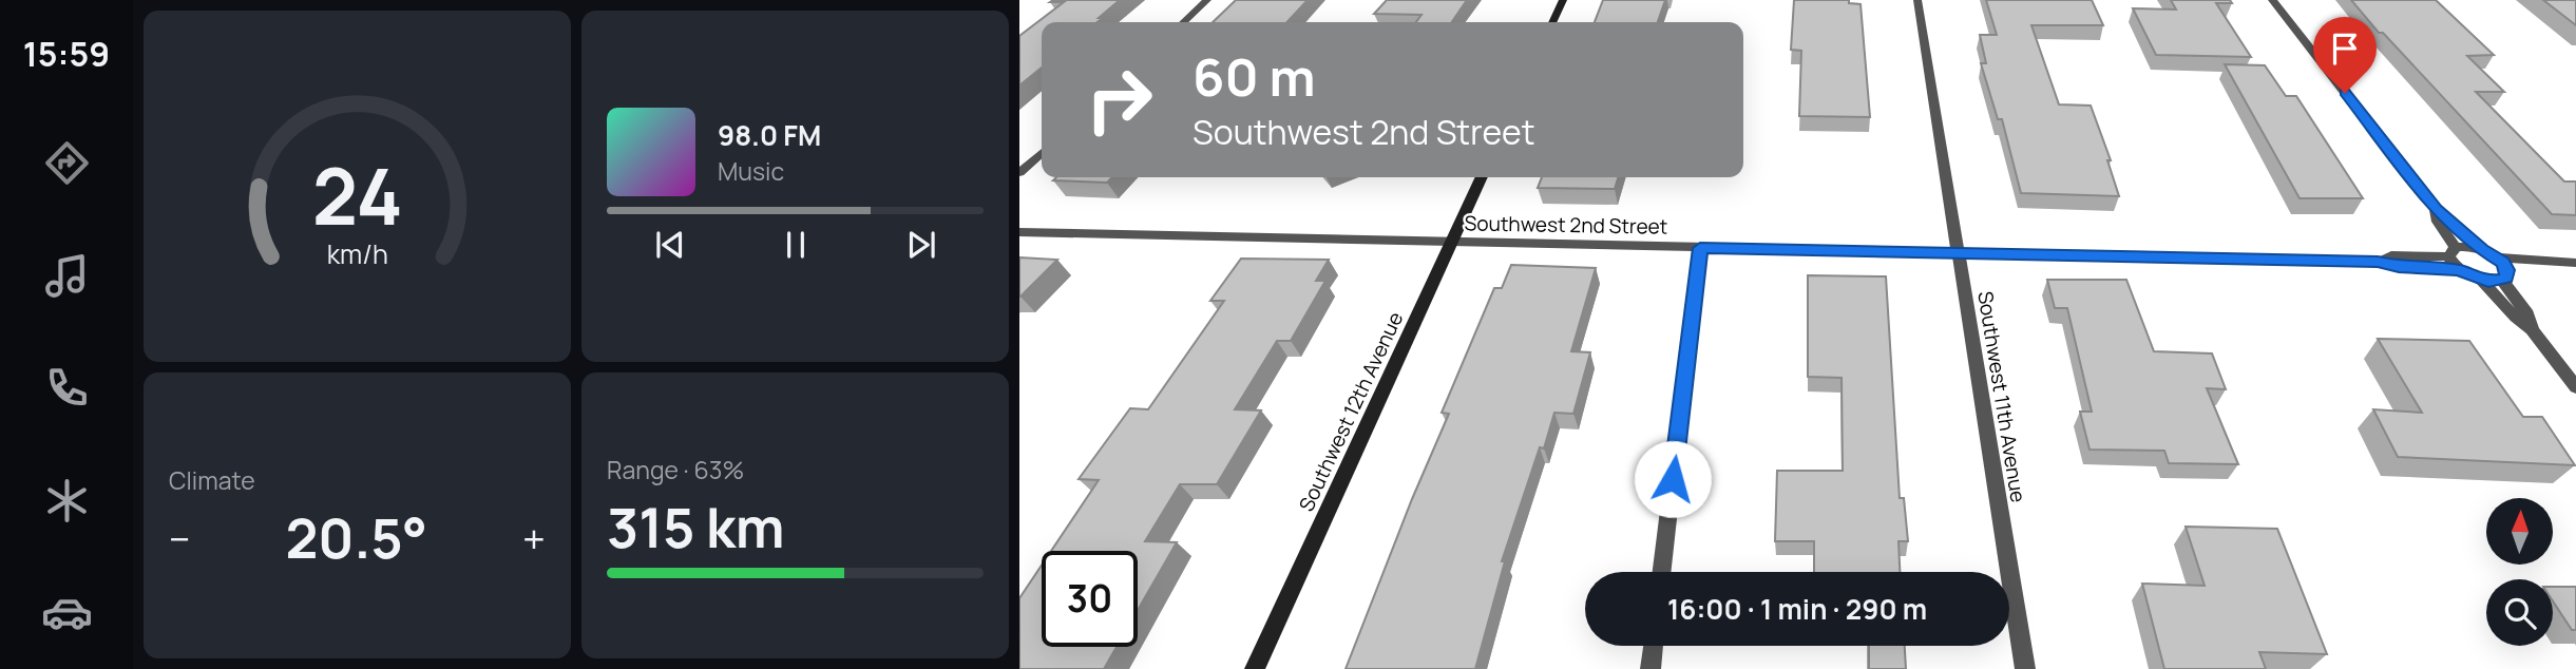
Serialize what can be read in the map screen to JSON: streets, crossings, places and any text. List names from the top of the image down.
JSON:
{
  "streets": {
    "street": ["Southwest 2nd Street", "Southwest 11th Avenue", "Southwest 12th Avenue"]
  },
  "crossings": [
    ["Southwest 2nd Street", "Southwest 11th Avenue"],
    ["Southwest 2nd Street", "Southwest 12th Avenue"]
  ],
  "north": "top",
  "page": {
    "tabs": "15:59",
    "turn": ["60 m", "Southwest 2nd Street"],
    "song": ["98.0 FM", "Music"],
    "tile": [
      "Climate",
      ["Range · 63%", "315 km"]
    ],
    "heat": ["−", "20.5°", "+"],
    "limit": "30",
    "trip": "16:00 · 1 min · 290 m",
    "gauge": ["24", "km/h"]
  }
}
